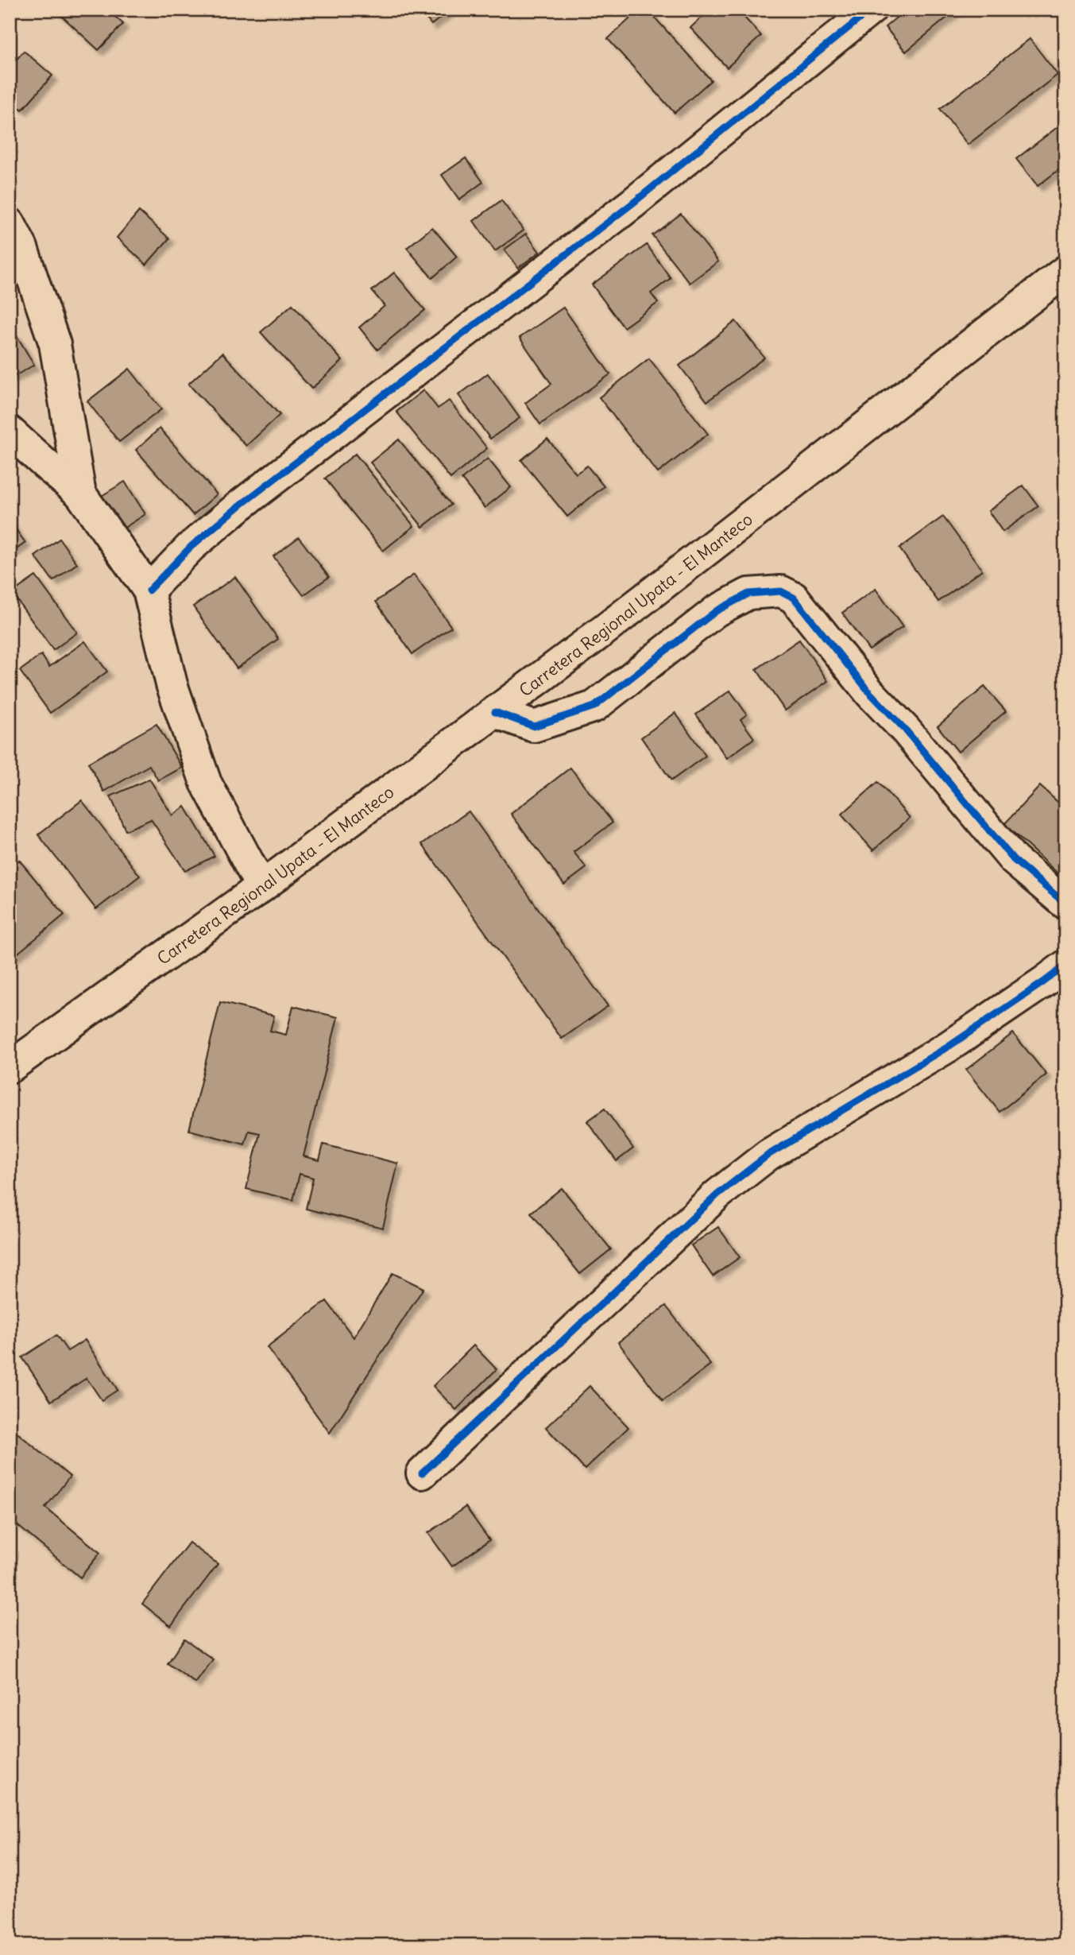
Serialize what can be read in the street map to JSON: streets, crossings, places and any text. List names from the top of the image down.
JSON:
{
  "streets": {
    "street": ["Carretera Regional Upata - El Manteco"]
  }
}
